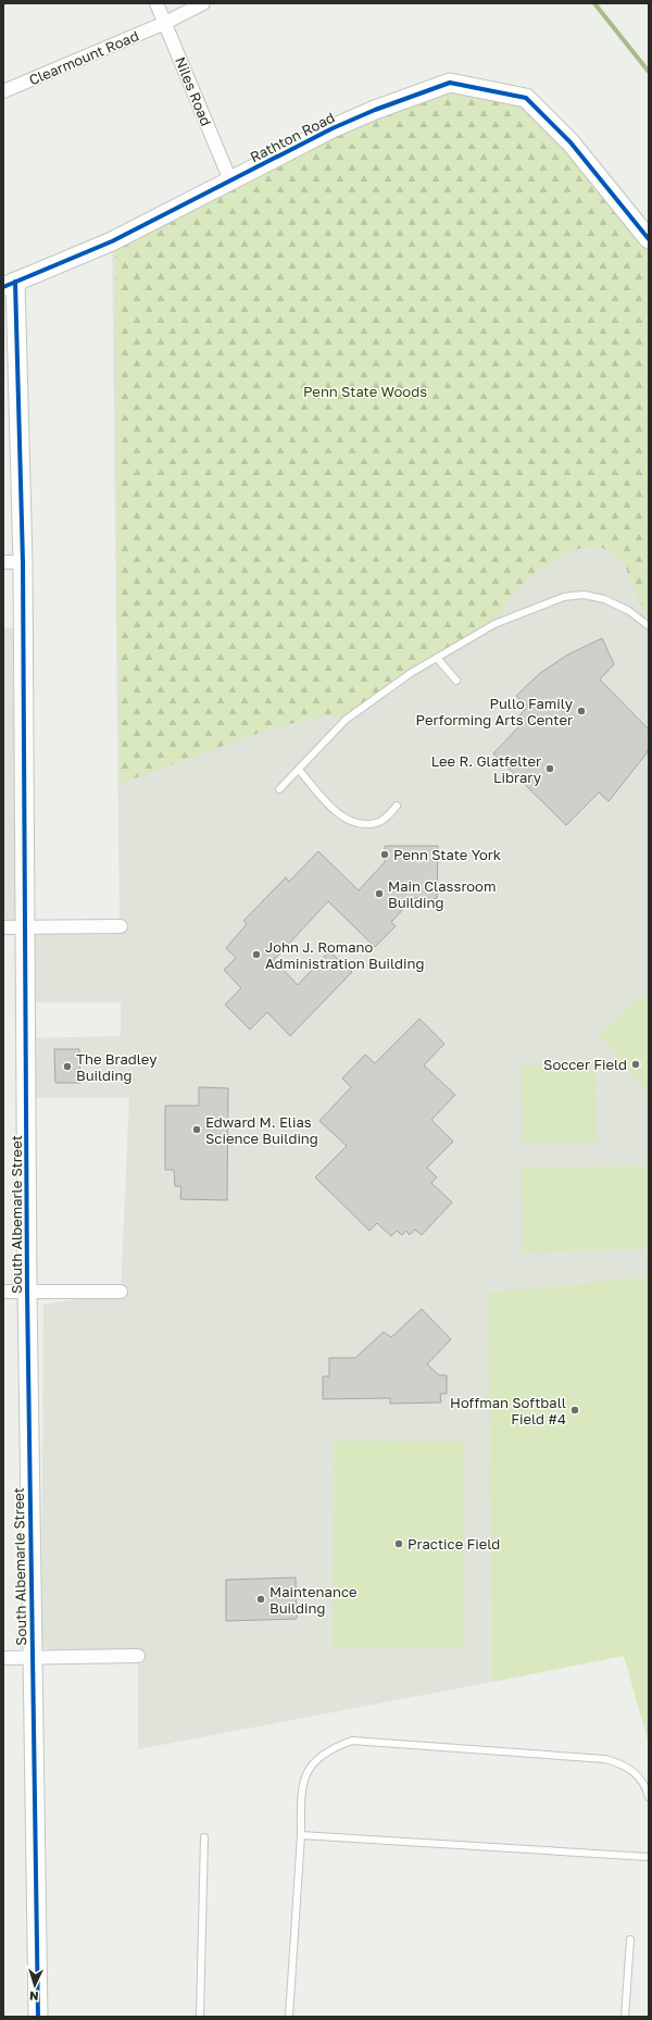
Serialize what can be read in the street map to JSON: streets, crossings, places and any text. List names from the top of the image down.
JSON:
{
  "streets": {
    "street": [
      "Clearmount Road",
      "Niles Road",
      "Rathton Road",
      "South Albemarle Street"
    ]
  },
  "crossings": [
    ["Clearmount Road", "Niles Road"],
    ["Niles Road", "Rathton Road"],
    ["Rathton Road", "South Albemarle Street"]
  ],
  "parks": ["Penn State Woods"],
  "places": [
    "Pullo Family Performing Arts Center",
    "Lee R. Glatfelter Library",
    "Penn State York",
    "Main Classroom Building",
    "John J. Romano Administration Building",
    "Soccer Field",
    "The Bradley Building",
    "Edward M. Elias Science Building",
    "Hoffman Softball Field #4",
    "Practice Field",
    "Maintenance Building"
  ],
  "north": "bottom"
}
